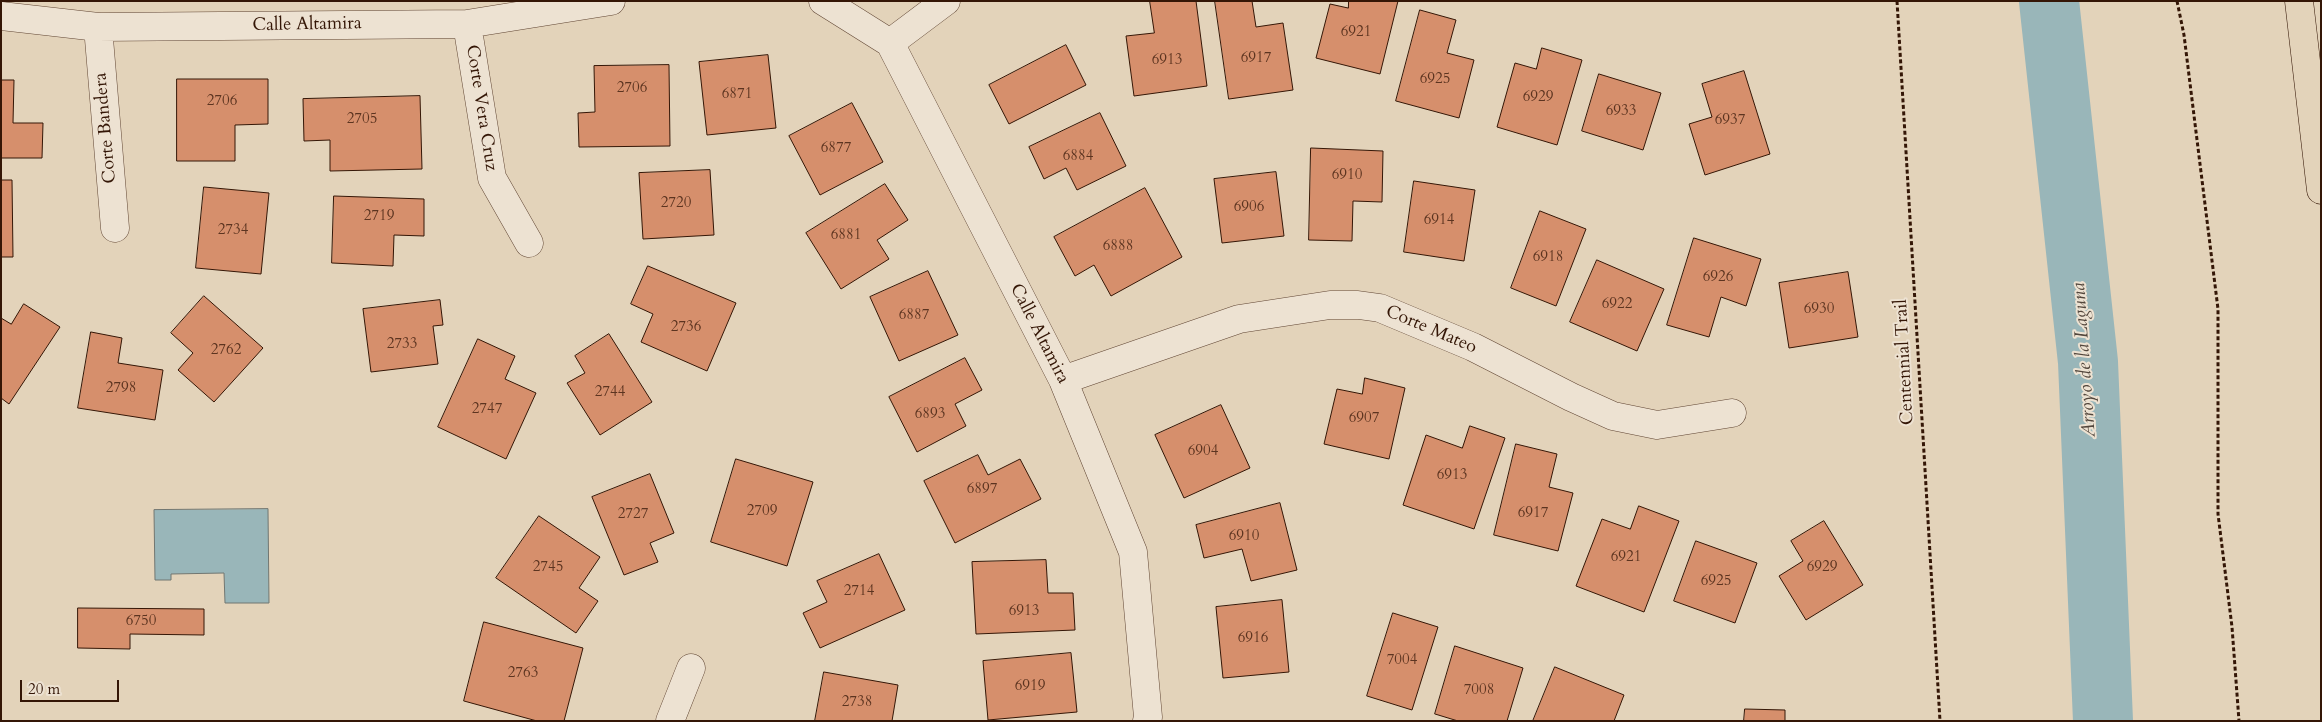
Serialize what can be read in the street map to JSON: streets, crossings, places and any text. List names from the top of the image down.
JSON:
{
  "streets": {
    "street": [
      "Calle Altamira",
      "Corte Vera Cruz",
      "Corte Bandera",
      "Corte Mateo"
    ],
    "path": ["Centennial Trail"]
  },
  "crossings": [
    ["Calle Altamira", "Corte Vera Cruz"],
    ["Calle Altamira", "Corte Bandera"],
    ["Calle Altamira", "Corte Mateo"]
  ],
  "water": ["Arroyo de la Laguna"],
  "house_numbers": [
    "6921",
    "6917",
    "6913",
    "6925",
    "2706",
    "6871",
    "6929",
    "2706",
    "6933",
    "2705",
    "6937",
    "6877",
    "6884",
    "6910",
    "2720",
    "6906",
    "2719",
    "6914",
    "2734",
    "6881",
    "6888",
    "6918",
    "6926",
    "6922",
    "6930",
    "6887",
    "2736",
    "2733",
    "2762",
    "2798",
    "2744",
    "2747",
    "6893",
    "6907",
    "6904",
    "6913",
    "6897",
    "2709",
    "6917",
    "2727",
    "6910",
    "6921",
    "2745",
    "6929",
    "6925",
    "2714",
    "6913",
    "6750",
    "6916",
    "7004",
    "2763",
    "6919",
    "7008",
    "2738"
  ],
  "scale_bar": "20 m"
}
